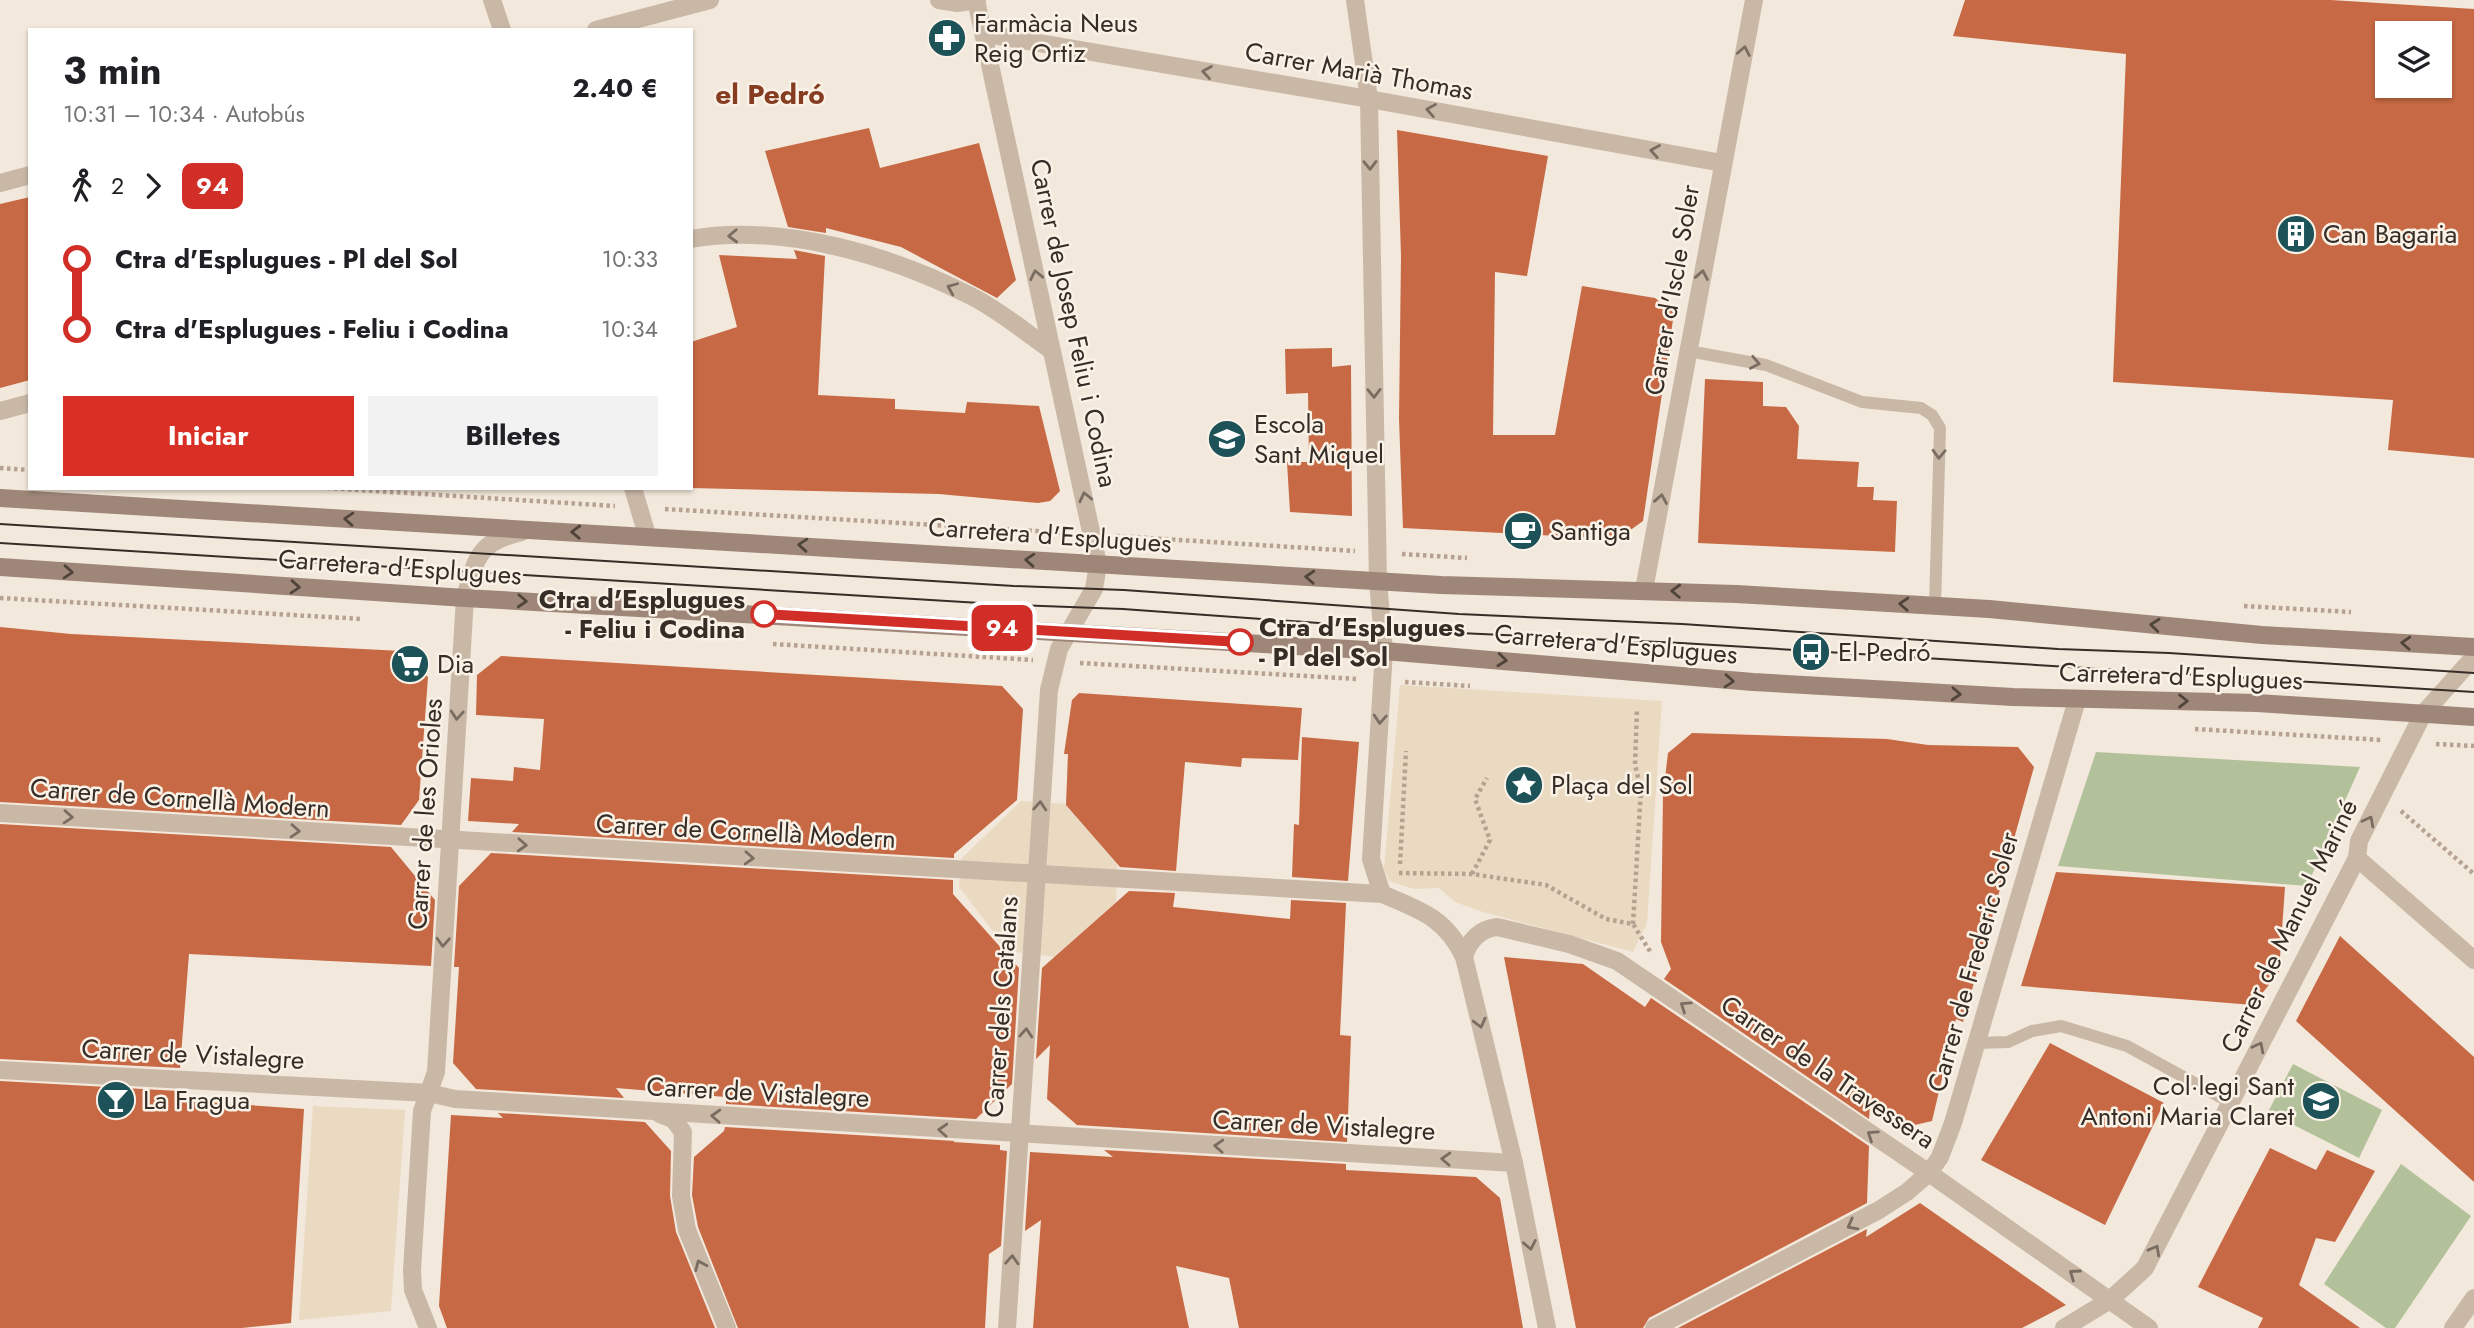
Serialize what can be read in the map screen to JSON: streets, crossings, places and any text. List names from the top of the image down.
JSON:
{
  "streets": {
    "street": [
      "Carrer Marià Thomas",
      "Carrer d'Iscle Soler",
      "Carrer de Josep Feliu i Codina",
      "Carretera d'Esplugues",
      "Carrer de Cornellà Modern",
      "Carrer de les Orioles",
      "Carrer de Manuel Mariné",
      "Carrer de Frederic Soler",
      "Carrer dels Catalans",
      "Carrer de Vistalegre",
      "Carrer de la Travessera"
    ]
  },
  "crossings": [
    ["Carrer Marià Thomas", "Carrer d'Iscle Soler"],
    ["Carrer Marià Thomas", "Carrer de Josep Feliu i Codina"],
    ["Carrer d'Iscle Soler", "Carretera d'Esplugues"],
    ["Carrer de Josep Feliu i Codina", "Carretera d'Esplugues"],
    ["Carrer de Josep Feliu i Codina", "Carrer dels Catalans"],
    ["Carretera d'Esplugues", "Carrer de les Orioles"],
    ["Carretera d'Esplugues", "Carrer de Manuel Mariné"],
    ["Carretera d'Esplugues", "Carrer de Frederic Soler"],
    ["Carrer de Cornellà Modern", "Carrer de les Orioles"],
    ["Carrer de Cornellà Modern", "Carrer dels Catalans"],
    ["Carrer de Cornellà Modern", "Carrer de Vistalegre"],
    ["Carrer de Cornellà Modern", "Carrer de la Travessera"],
    ["Carrer de les Orioles", "Carrer de Vistalegre"],
    ["Carrer de Manuel Mariné", "Carrer de la Travessera"],
    ["Carrer de Frederic Soler", "Carrer de la Travessera"],
    ["Carrer dels Catalans", "Carrer de Vistalegre"]
  ],
  "one_way": [
    "Carrer Marià Thomas",
    "Carrer d'Iscle Soler",
    "Carrer de Josep Feliu i Codina",
    "Carrer de Cornellà Modern",
    "Carrer de les Orioles",
    "Carrer de Manuel Mariné",
    "Carrer de Frederic Soler",
    "Carrer dels Catalans",
    "Carrer de Vistalegre",
    "Carrer de la Travessera"
  ],
  "districts": ["el Pedró"],
  "places": {
    "pharmacy": ["Farmàcia Neus Reig Ortiz"],
    "building": ["Can Bagaria"],
    "school or university": ["Escola Sant Miquel", "Col·legi Sant Antoni Maria Claret"],
    "cafe": ["Santiga"],
    "other": ["Ctra d'Esplugues - Feliu i Codina", "Ctra d'Esplugues - Pl del Sol"],
    "bus stop": ["El Pedró"],
    "supermarket": ["Dia"],
    "place": ["Plaça del Sol"],
    "bar": ["La Fragua"]
  },
  "lines": ["bus line 94"],
  "page": {
    "on_map": "94",
    "heading": ["3 min", "10:31 – 10:34 · Autobús", "2.40 €"],
    "legs": ["2", "94"],
    "list": [
      {
        "name": "Ctra d'Esplugues - Pl del Sol",
        "value": "10:33"
      },
      {
        "name": "Ctra d'Esplugues - Feliu i Codina",
        "value": "10:34"
      }
    ],
    "buttons": ["Iniciar", "Billetes"]
  }
}
